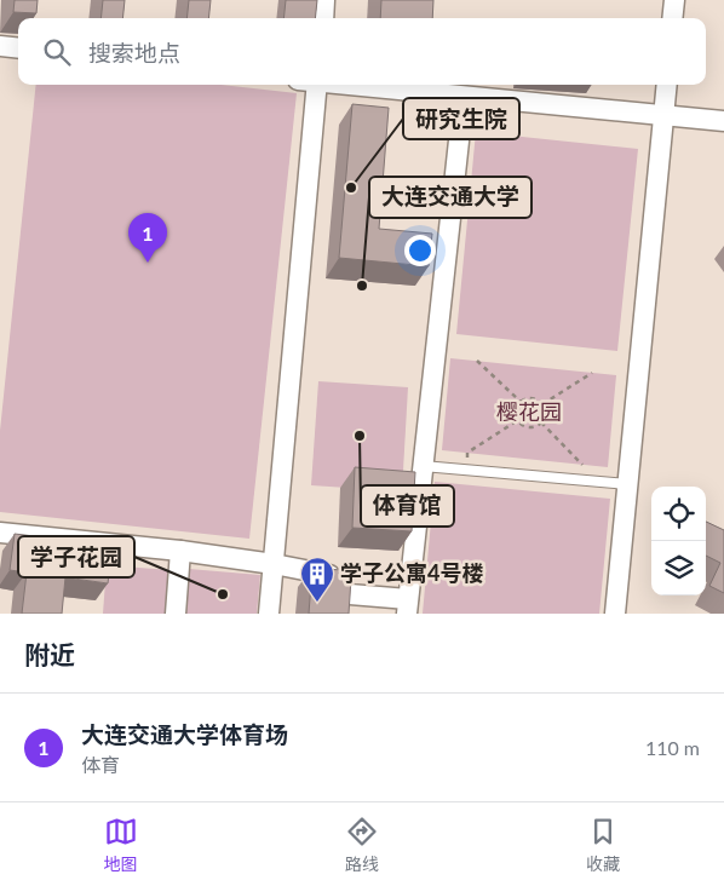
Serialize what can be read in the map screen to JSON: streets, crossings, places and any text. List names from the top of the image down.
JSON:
{
  "parks": ["樱花园"],
  "places": {
    "other": [
      "研究生院",
      "大连交通大学",
      "体育馆",
      "学子花园"
    ],
    "building": ["学子公寓4号楼"]
  },
  "page": {
    "search": "搜索地点",
    "pins": "1",
    "heading": "附近",
    "list": [
      {
        "mark": "1",
        "name": "大连交通大学体育场",
        "note": "体育",
        "value": "110 m"
      }
    ],
    "nav": ["地图", "路线", "收藏"]
  }
}
